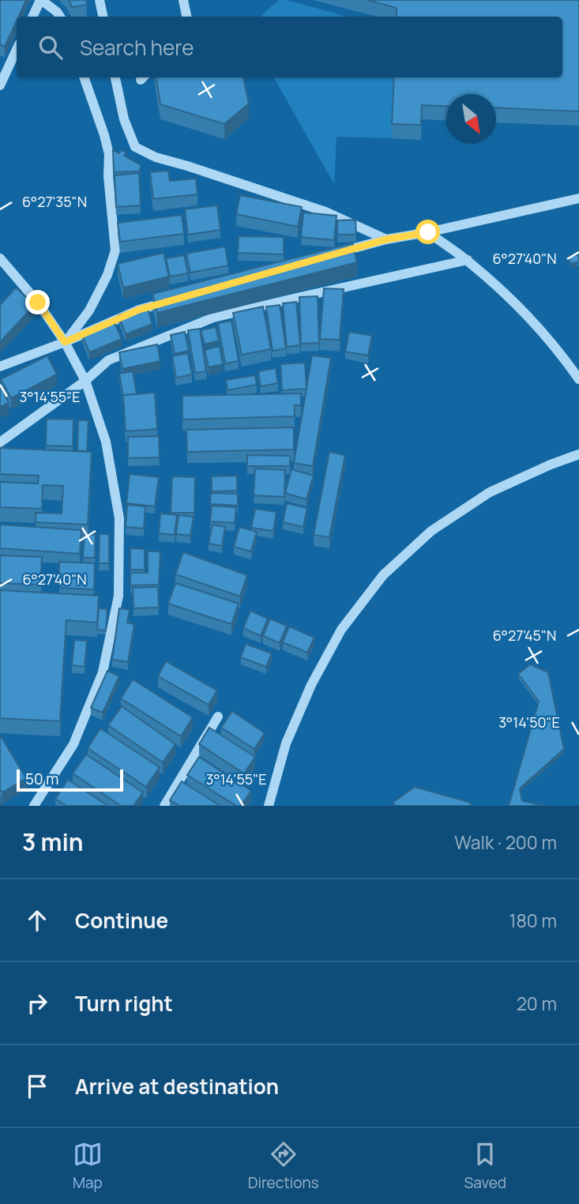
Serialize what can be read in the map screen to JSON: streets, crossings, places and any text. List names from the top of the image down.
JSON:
{
  "scale_bar": "50 m",
  "north": "bottom right",
  "page": {
    "search": "Search here",
    "scale": "50 m",
    "heading": ["3 min", "Walk · 200 m"],
    "list": [
      ["Continue", "180 m"],
      ["Turn right", "20 m"],
      "Arrive at destination"
    ],
    "nav": ["Map", "Directions", "Saved"]
  },
  "coordinates": [
    "6°27'35\"N",
    "6°27'40\"N",
    "3°14'55\"E",
    "6°27'45\"N",
    "3°14'50\"E"
  ]
}
